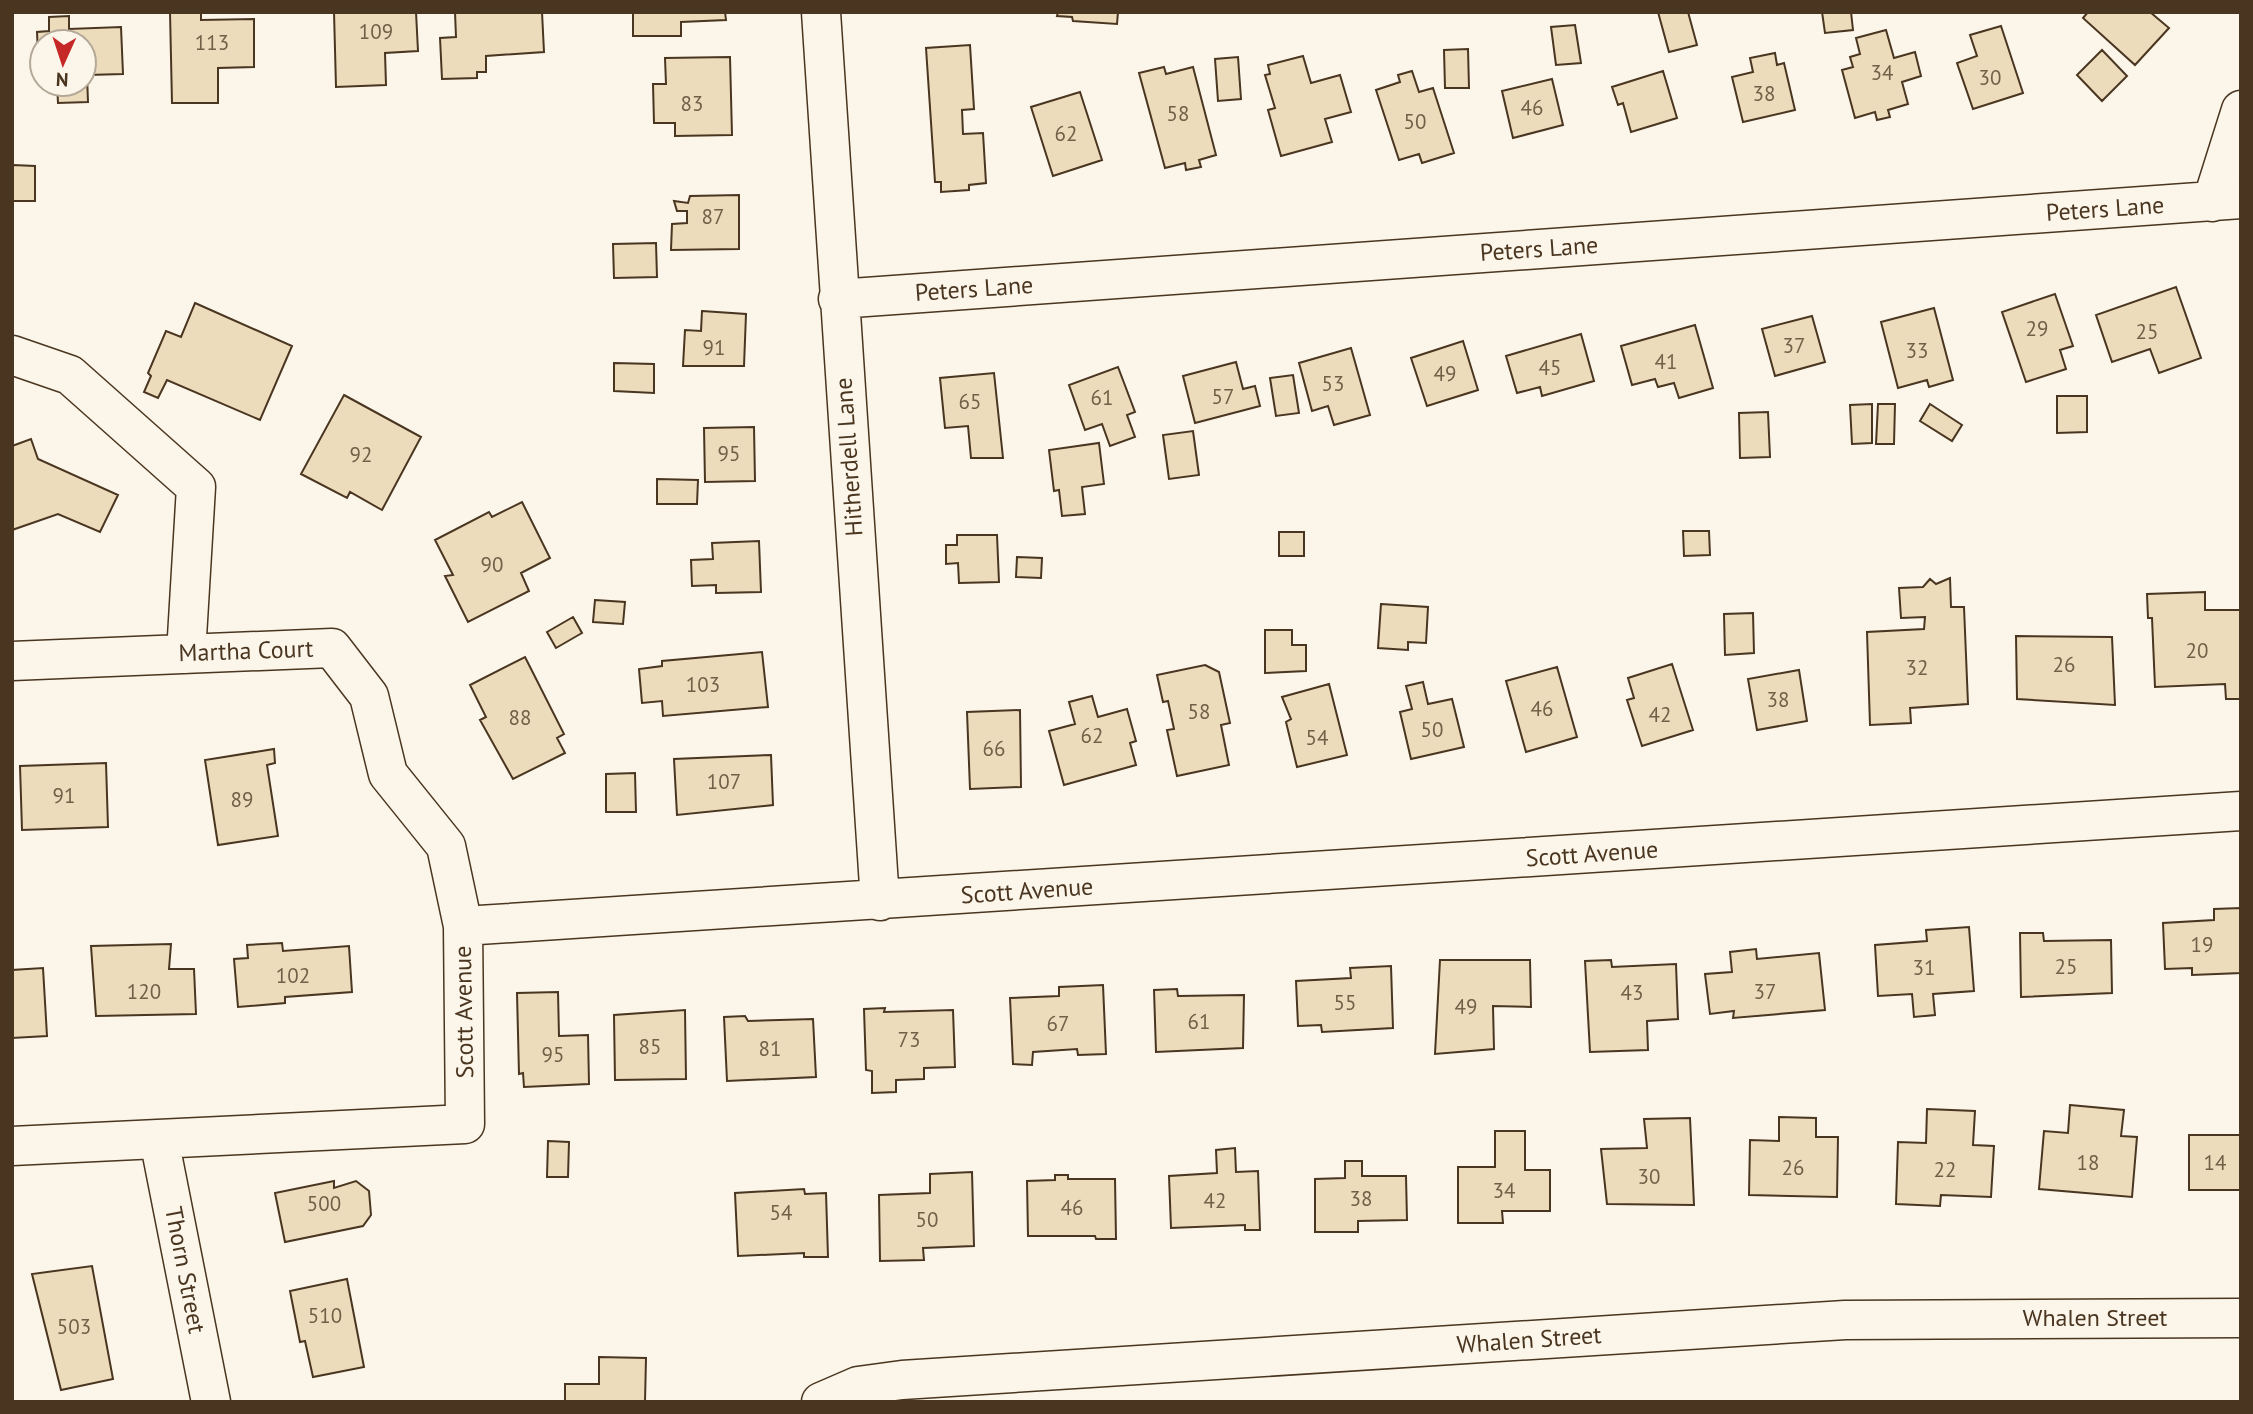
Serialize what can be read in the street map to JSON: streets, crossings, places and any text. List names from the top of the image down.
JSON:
{
  "streets": {
    "street": [
      "Peters Lane",
      "Hitherdell Lane",
      "Martha Court",
      "Scott Avenue",
      "Thorn Street",
      "Whalen Street"
    ]
  },
  "crossings": [
    ["Peters Lane", "Hitherdell Lane"],
    ["Hitherdell Lane", "Scott Avenue"],
    ["Martha Court", "Scott Avenue"],
    ["Scott Avenue", "Thorn Street"]
  ],
  "house_numbers": [
    "109",
    "113",
    "34",
    "30",
    "38",
    "83",
    "46",
    "58",
    "50",
    "62",
    "87",
    "29",
    "25",
    "37",
    "91",
    "33",
    "41",
    "45",
    "49",
    "53",
    "57",
    "61",
    "65",
    "95",
    "92",
    "90",
    "20",
    "26",
    "32",
    "103",
    "38",
    "46",
    "58",
    "42",
    "88",
    "50",
    "62",
    "54",
    "66",
    "107",
    "91",
    "89",
    "19",
    "25",
    "31",
    "102",
    "120",
    "37",
    "43",
    "55",
    "49",
    "61",
    "67",
    "73",
    "85",
    "81",
    "95",
    "18",
    "14",
    "26",
    "22",
    "30",
    "34",
    "38",
    "42",
    "500",
    "46",
    "54",
    "50",
    "510",
    "503"
  ],
  "north": "bottom"
}
